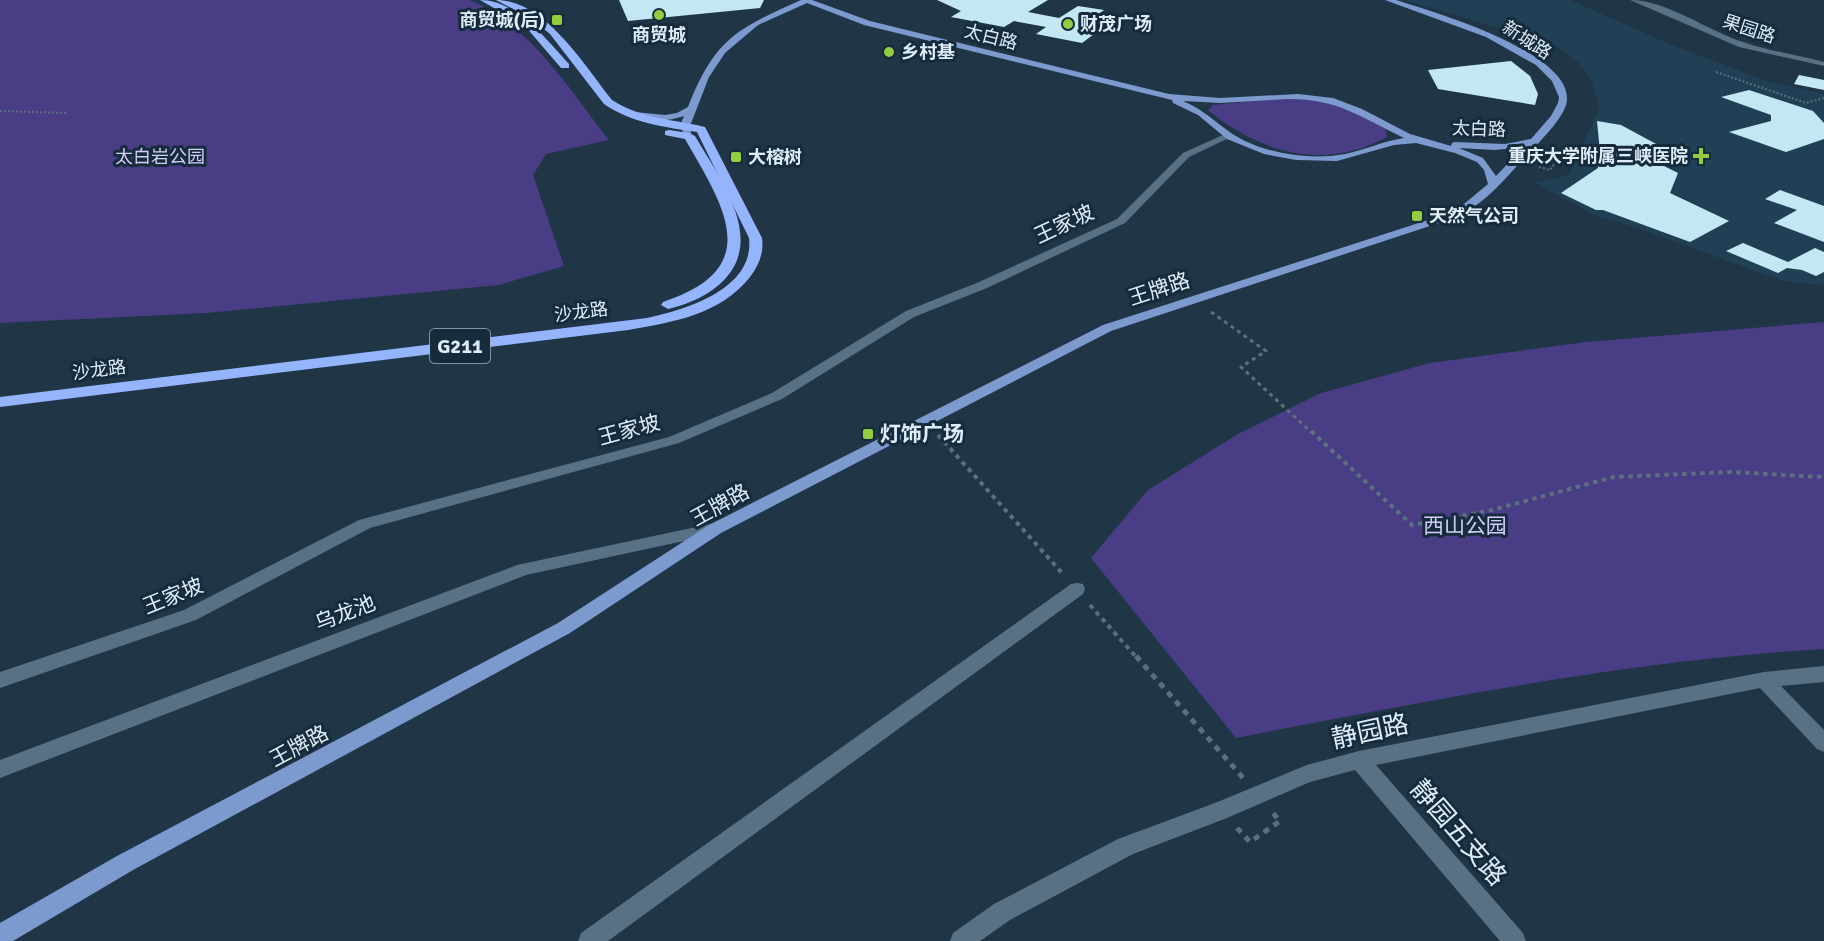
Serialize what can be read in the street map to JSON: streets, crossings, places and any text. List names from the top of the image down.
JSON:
{
  "streets": {
    "highway": ["沙龙路", "G211"],
    "main road": ["太白路", "新城路", "王牌路"],
    "street": [
      "果园路",
      "王家坡",
      "乌龙池",
      "静园路",
      "静园五支路"
    ]
  },
  "crossings": [
    ["太白路", "新城路"],
    ["太白路", "王家坡"],
    ["太白路", "王牌路"],
    ["太白路", "沙龙路"],
    ["新城路", "王牌路"],
    ["王牌路", "乌龙池"],
    ["静园路", "静园五支路"]
  ],
  "parks": ["太白岩公园", "西山公园"],
  "places": {
    "other": ["商贸城", "财茂广场", "乡村基"],
    "transit": [
      "商贸城(后)",
      "大榕树",
      "天然气公司",
      "灯饰广场"
    ],
    "health": ["重庆大学附属三峡医院"]
  }
}
